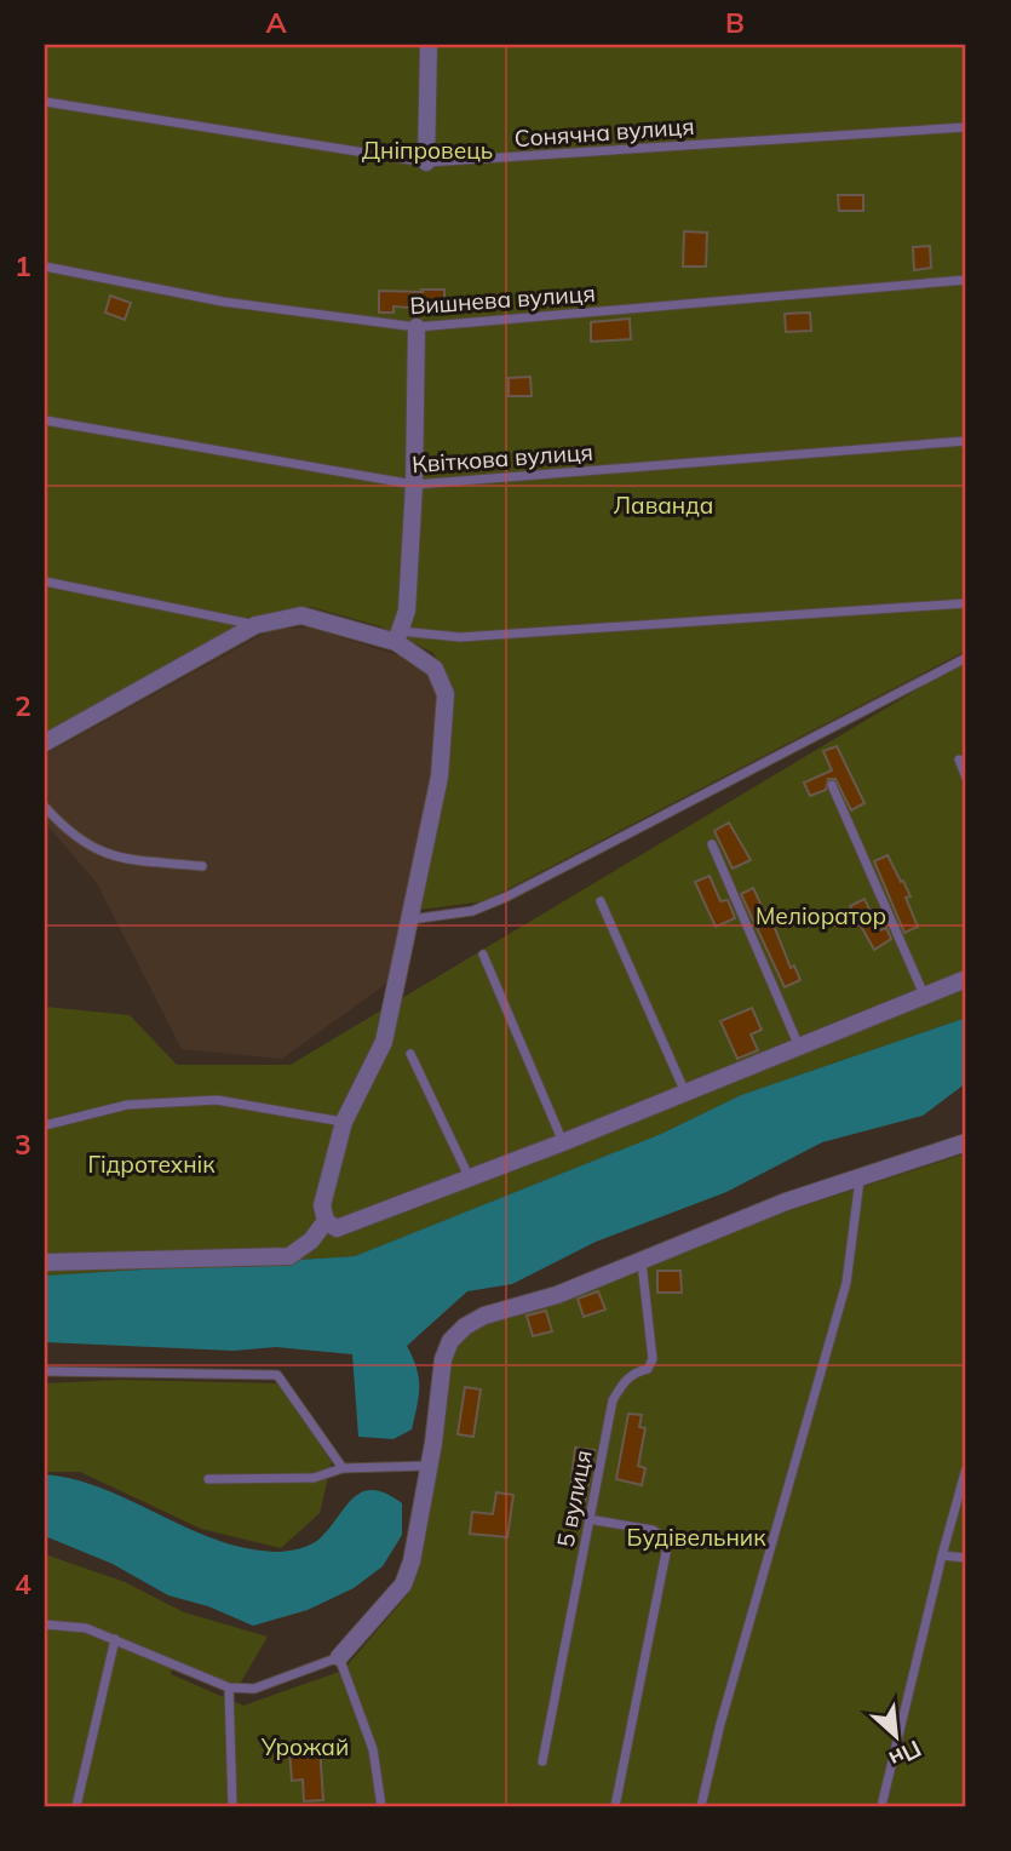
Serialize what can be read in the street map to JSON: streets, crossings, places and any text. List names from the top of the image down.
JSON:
{
  "streets": {
    "lane": [
      "Сонячна вулиця",
      "Вишнева вулиця",
      "Квіткова вулиця",
      "5 вулиця"
    ]
  },
  "parks": [
    "Дніпровець",
    "Лаванда",
    "Меліоратор",
    "Гідротехнік",
    "Будівельник",
    "Урожай"
  ],
  "north": "bottom right",
  "grid": {
    "columns": ["A", "B"],
    "rows": [
      "1",
      "2",
      "3",
      "4"
    ]
  }
}
